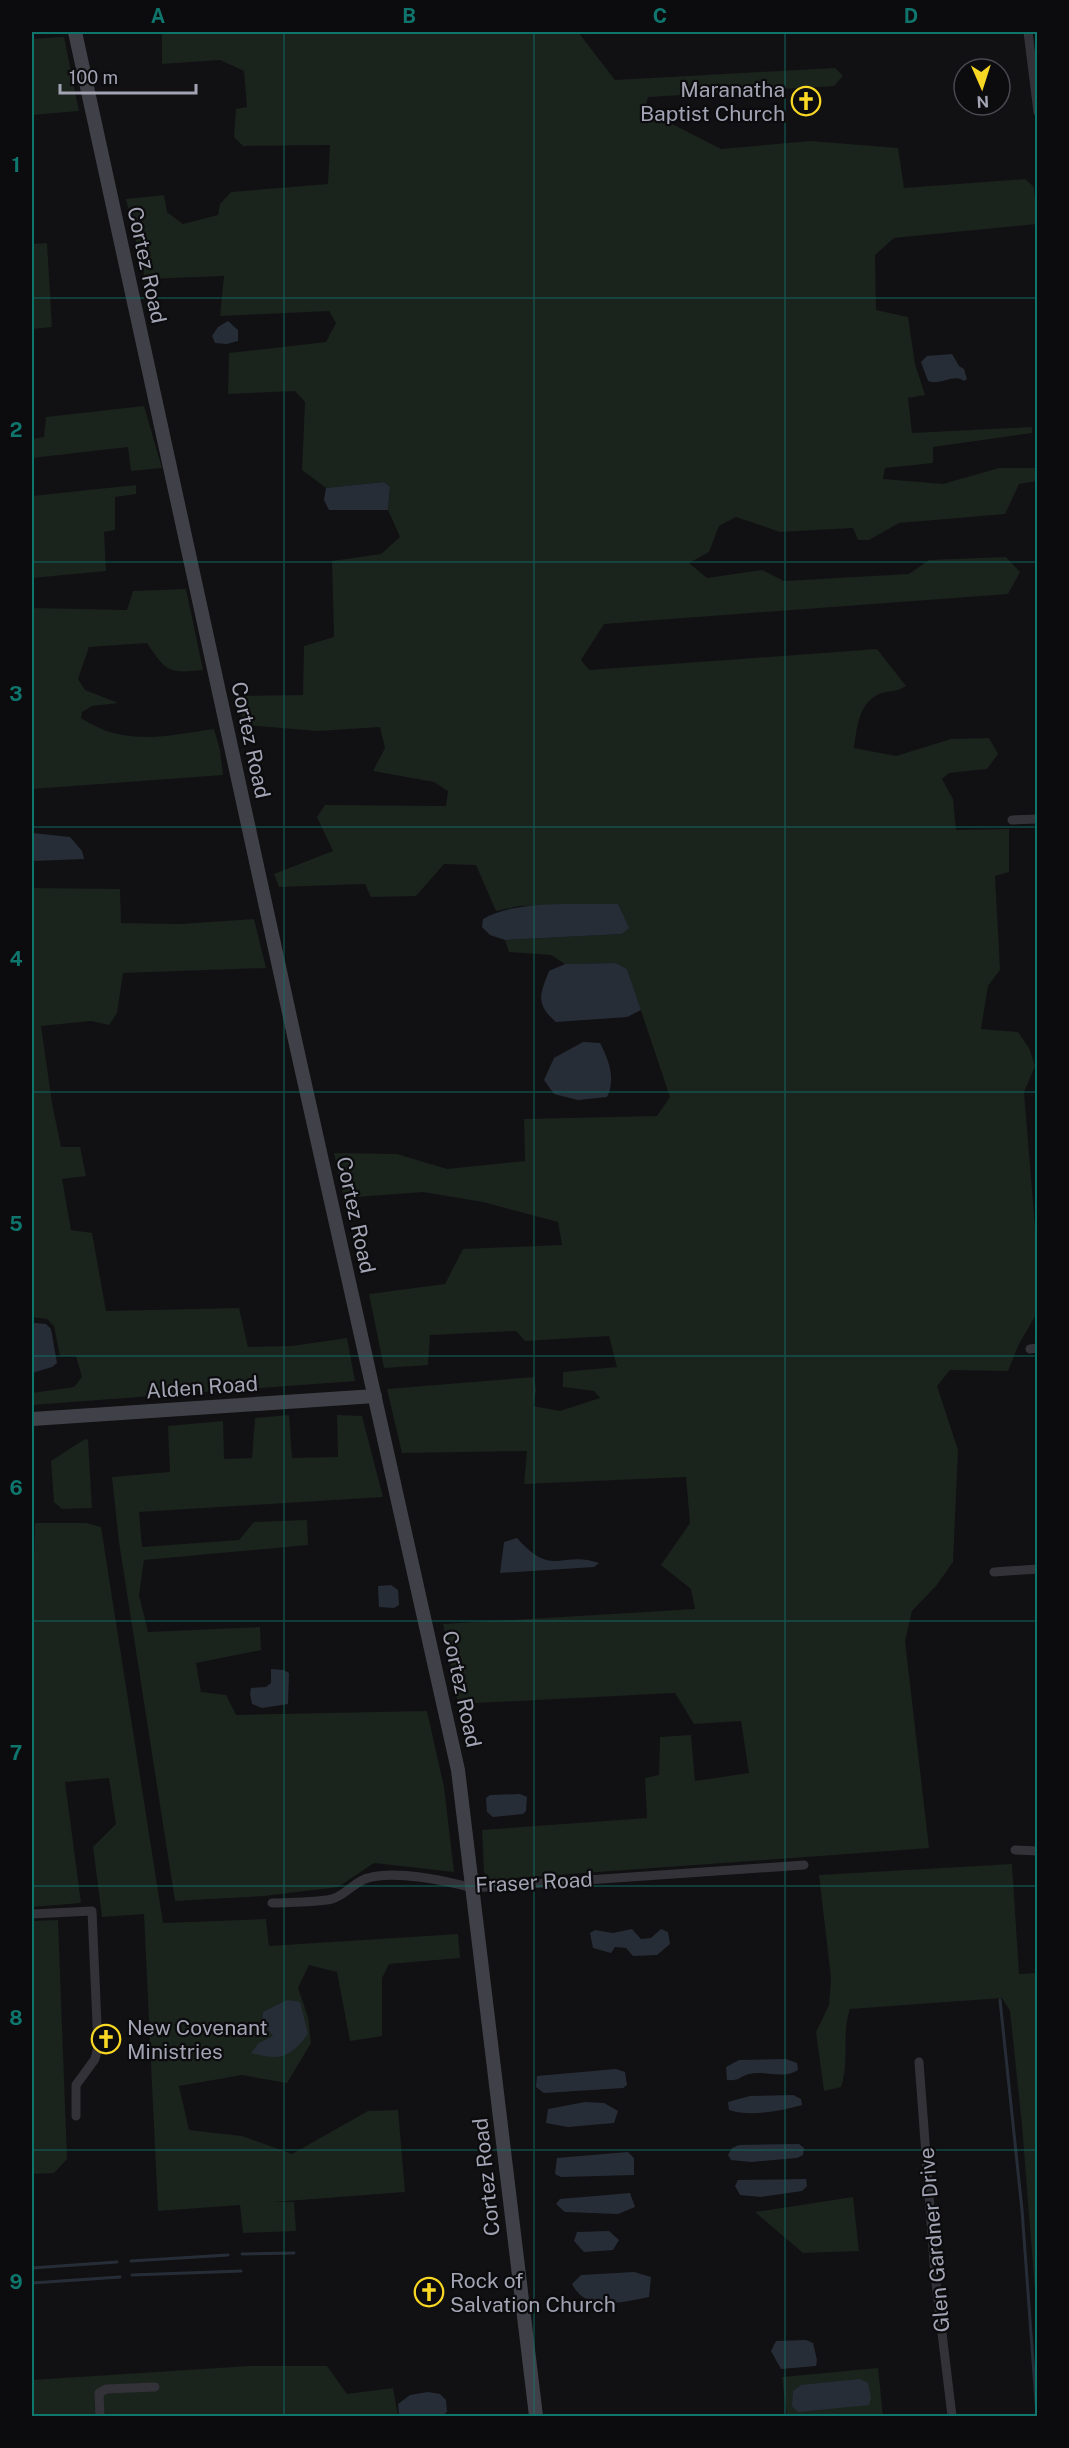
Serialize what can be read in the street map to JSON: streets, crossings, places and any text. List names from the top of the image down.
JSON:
{
  "streets": {
    "street": [
      "Cortez Road",
      "Alden Road",
      "Fraser Road",
      "Glen Gardner Drive"
    ]
  },
  "crossings": [
    ["Cortez Road", "Alden Road"],
    ["Cortez Road", "Fraser Road"]
  ],
  "places": {
    "church": ["Maranatha Baptist Church", "New Covenant Ministries", "Rock of Salvation Church"]
  },
  "scale_bar": "100 m",
  "north": "bottom",
  "grid": {
    "columns": [
      "A",
      "B",
      "C",
      "D"
    ],
    "rows": [
      "1",
      "2",
      "3",
      "4",
      "5",
      "6",
      "7",
      "8",
      "9"
    ]
  }
}
